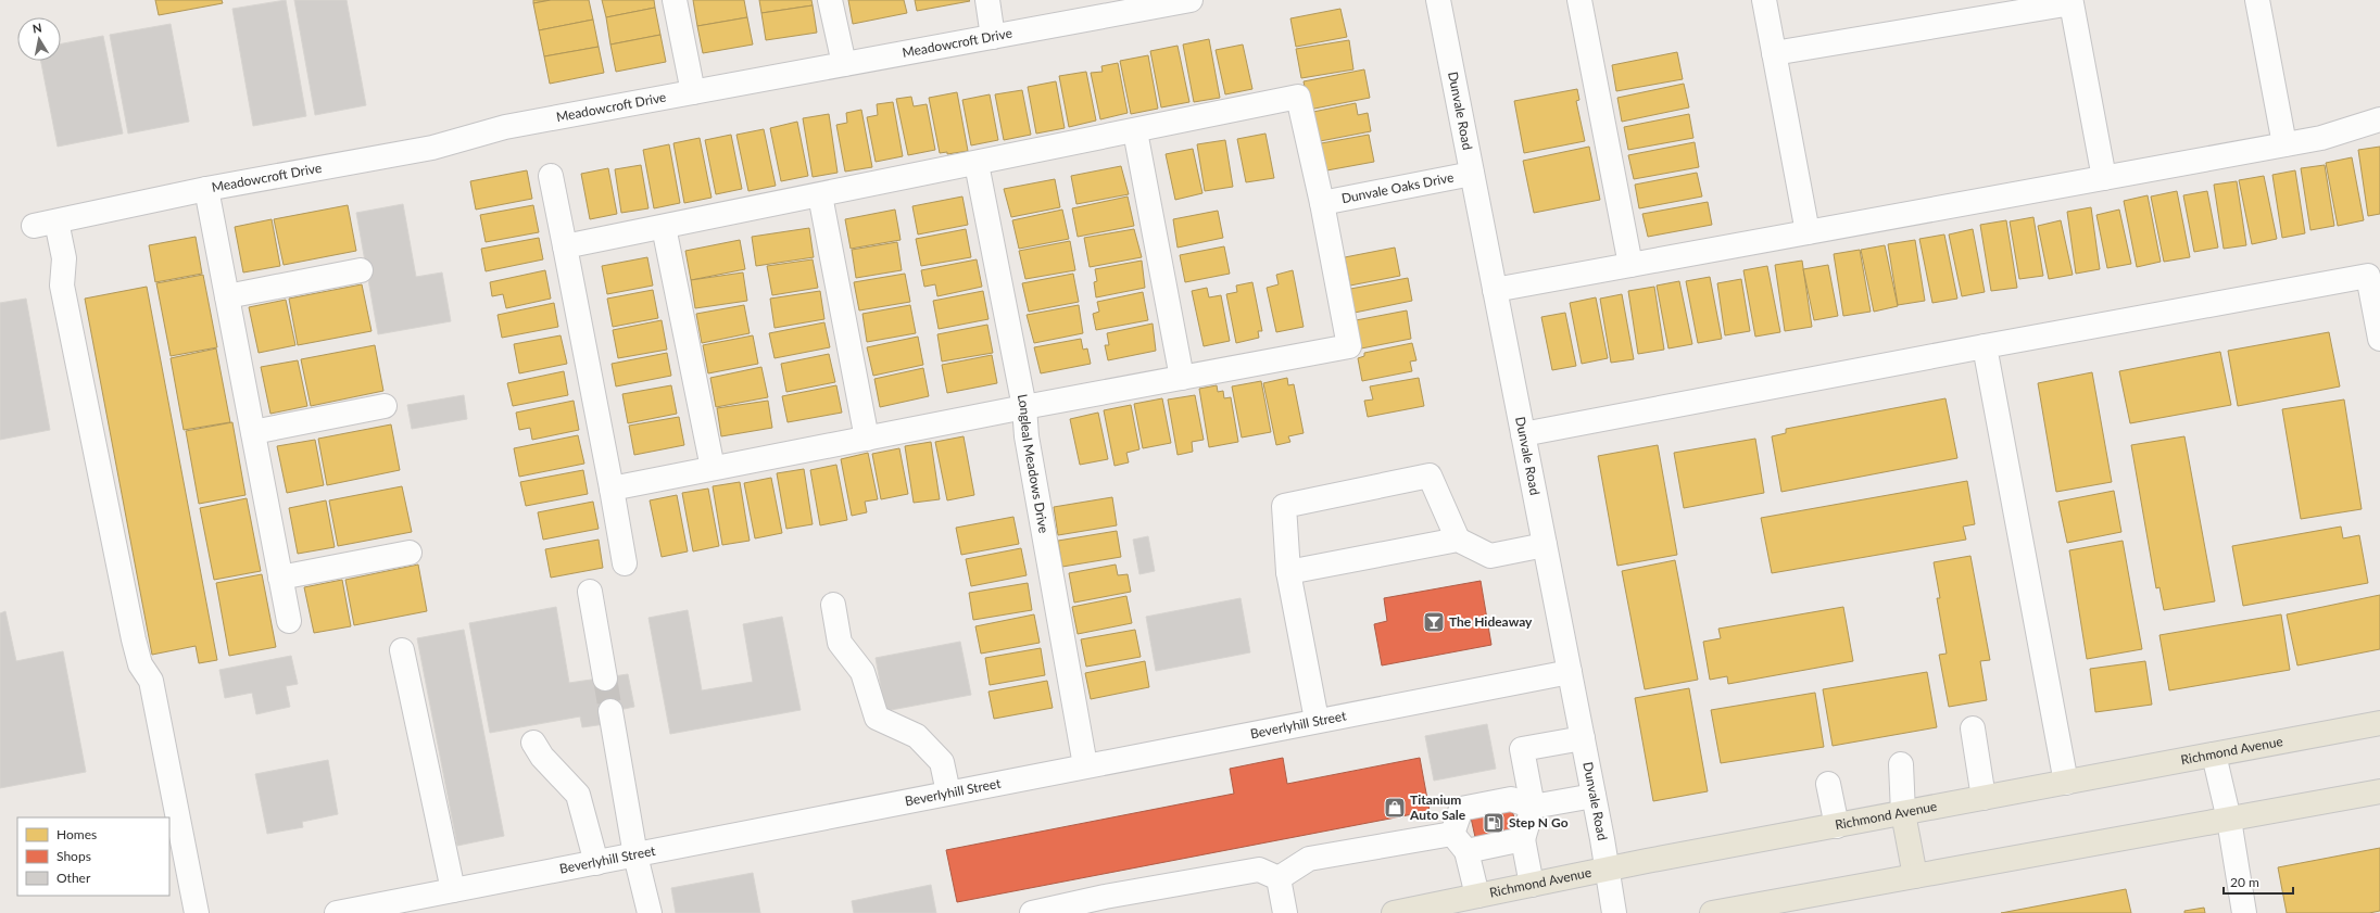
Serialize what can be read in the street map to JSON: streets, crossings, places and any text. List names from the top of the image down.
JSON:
{
  "streets": {
    "main road": ["Richmond Avenue"],
    "street": [
      "Meadowcroft Drive",
      "Dunvale Road",
      "Dunvale Oaks Drive",
      "Longleal Meadows Drive",
      "Beverlyhill Street"
    ]
  },
  "crossings": [
    ["Dunvale Road", "Dunvale Oaks Drive"],
    ["Dunvale Road", "Beverlyhill Street"],
    ["Dunvale Road", "Richmond Avenue"],
    ["Longleal Meadows Drive", "Beverlyhill Street"]
  ],
  "places": {
    "bar": ["The Hideaway"],
    "shop": ["Titanium Auto Sale"],
    "fuel station": ["Step N Go"]
  },
  "legend": ["Homes", "Shops", "Other"],
  "scale_bar": "20 m",
  "north": "top"
}
